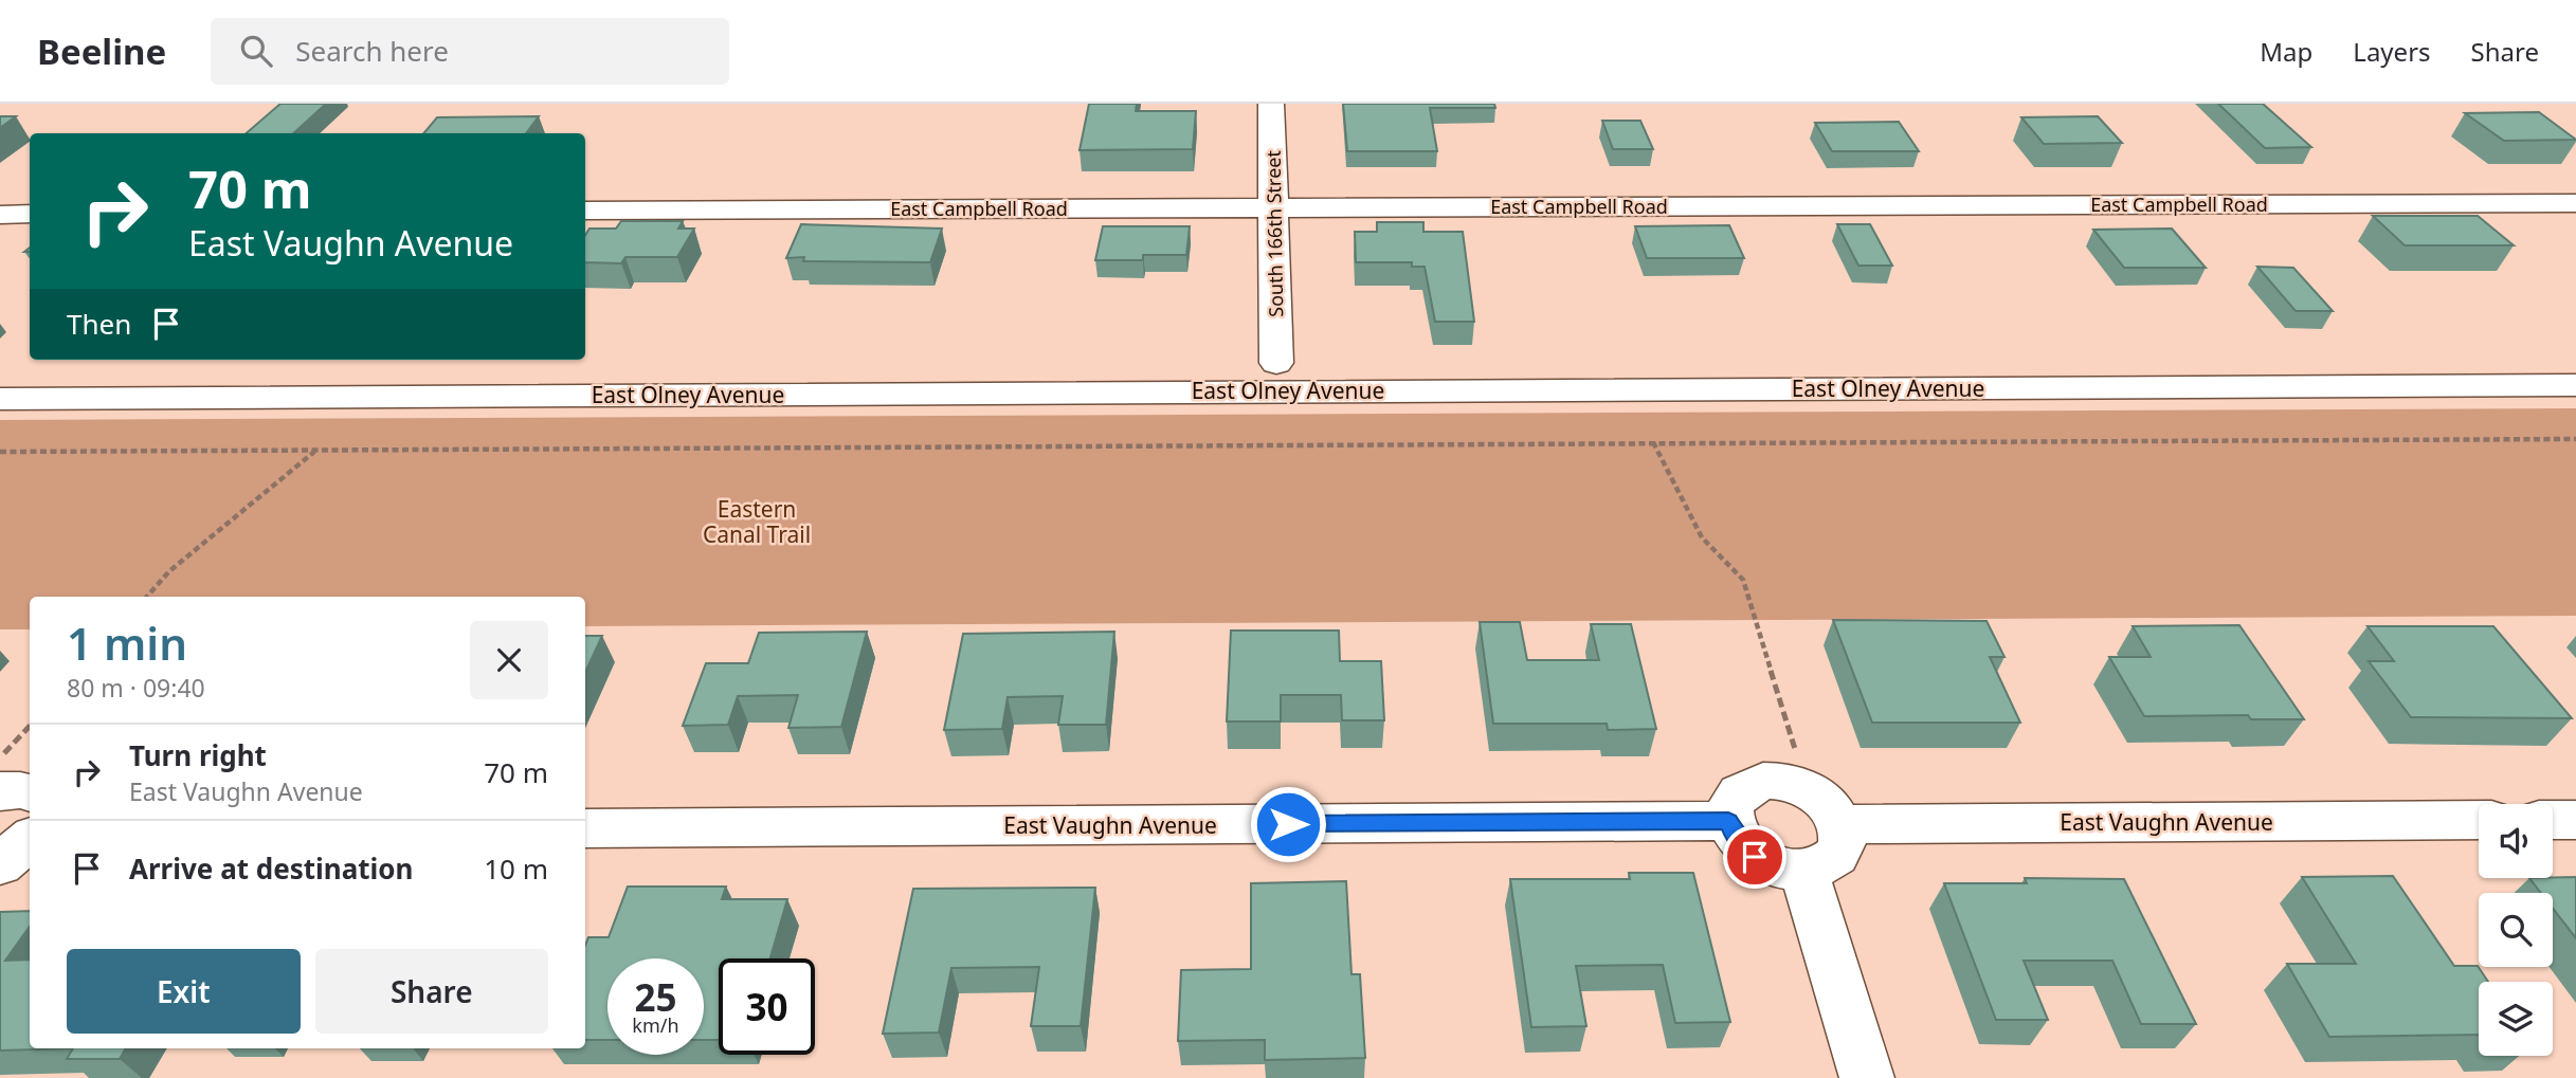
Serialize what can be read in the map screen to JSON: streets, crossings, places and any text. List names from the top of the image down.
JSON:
{
  "streets": {
    "street": [
      "East Campbell Road",
      "South 166th Street",
      "East Olney Avenue",
      "East Vaughn Avenue"
    ]
  },
  "crossings": [
    ["East Campbell Road", "South 166th Street"]
  ],
  "parks": ["Eastern Canal Trail"],
  "page": {
    "header": "Beeline",
    "search": "Search here",
    "nav": ["Map", "Layers", "Share"],
    "turn": ["70 m", "East Vaughn Avenue"],
    "then": "Then",
    "heading": ["1 min", "80 m · 09:40"],
    "list": [
      {
        "name": "Turn right",
        "note": "East Vaughn Avenue",
        "value": "70 m"
      },
      {
        "name": "Arrive at destination",
        "value": "10 m"
      }
    ],
    "buttons": ["Exit", "Share"],
    "speed": "25 km/h",
    "limit": "30"
  }
}
